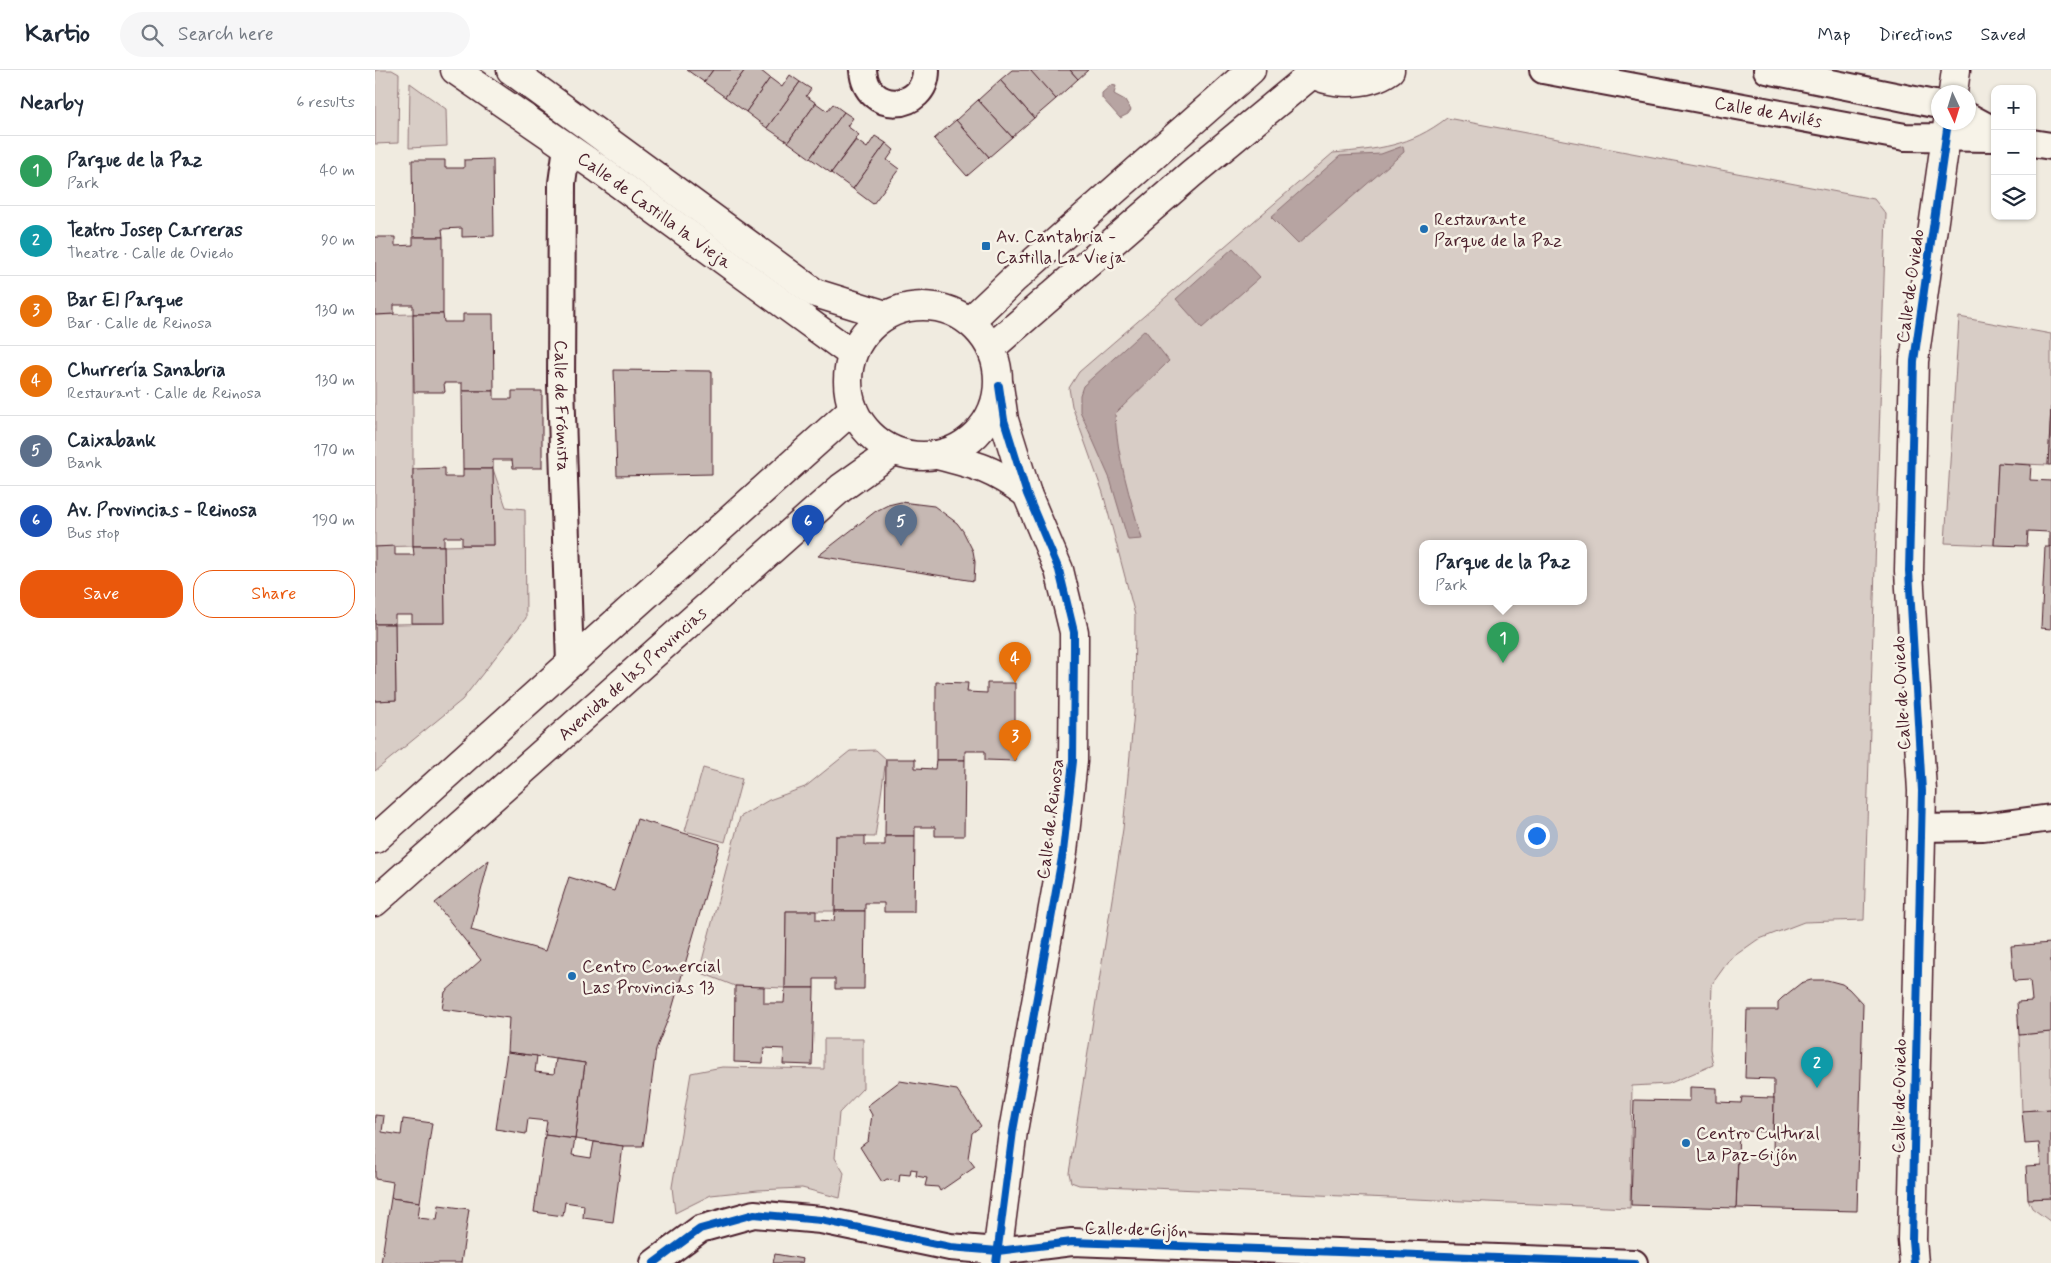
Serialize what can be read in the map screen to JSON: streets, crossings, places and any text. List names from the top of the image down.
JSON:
{
  "streets": {
    "main road": [
      "Calle de Castilla la Vieja",
      "Calle de Oviedo",
      "Avenida de las Provincias",
      "Calle de Reinosa"
    ],
    "street": ["Calle de Avilés", "Calle de Frómista", "Calle de Gijón"]
  },
  "crossings": [
    ["Calle de Avilés", "Calle de Oviedo"],
    ["Calle de Castilla la Vieja", "Calle de Frómista"],
    ["Calle de Castilla la Vieja", "Avenida de las Provincias"],
    ["Calle de Castilla la Vieja", "Calle de Reinosa"],
    ["Avenida de las Provincias", "Calle de Reinosa"],
    ["Calle de Reinosa", "Calle de Gijón"]
  ],
  "places": {
    "other": ["Restaurante Parque de la Paz", "Centro Comercial Las Provincias 13", "Centro Cultural La Paz-Gijón"],
    "transit": ["Av. Cantabria - Castilla La Vieja"]
  },
  "north": "bottom",
  "page": {
    "header": "Kartio",
    "search": "Search here",
    "nav": ["Map", "Directions", "Saved"],
    "heading": ["Nearby", "6 results"],
    "map_buttons": ["+", "−"],
    "list": [
      {
        "mark": "1",
        "name": "Parque de la Paz",
        "note": "Park",
        "value": "40 m"
      },
      {
        "mark": "2",
        "name": "Teatro Josep Carreras",
        "note": "Theatre · Calle de Oviedo",
        "value": "90 m"
      },
      {
        "mark": "3",
        "name": "Bar El Parque",
        "note": "Bar · Calle de Reinosa",
        "value": "130 m"
      },
      {
        "mark": "4",
        "name": "Churrería Sanabria",
        "note": "Restaurant · Calle de Reinosa",
        "value": "130 m"
      },
      {
        "mark": "5",
        "name": "Caixabank",
        "note": "Bank",
        "value": "170 m"
      },
      {
        "mark": "6",
        "name": "Av. Provincias - Reinosa",
        "note": "Bus stop",
        "value": "190 m"
      }
    ],
    "pins": [
      "5",
      "6",
      "1",
      "4",
      "3",
      "2"
    ],
    "popup": ["Parque de la Paz", "Park"],
    "buttons": ["Save", "Share"]
  }
}
